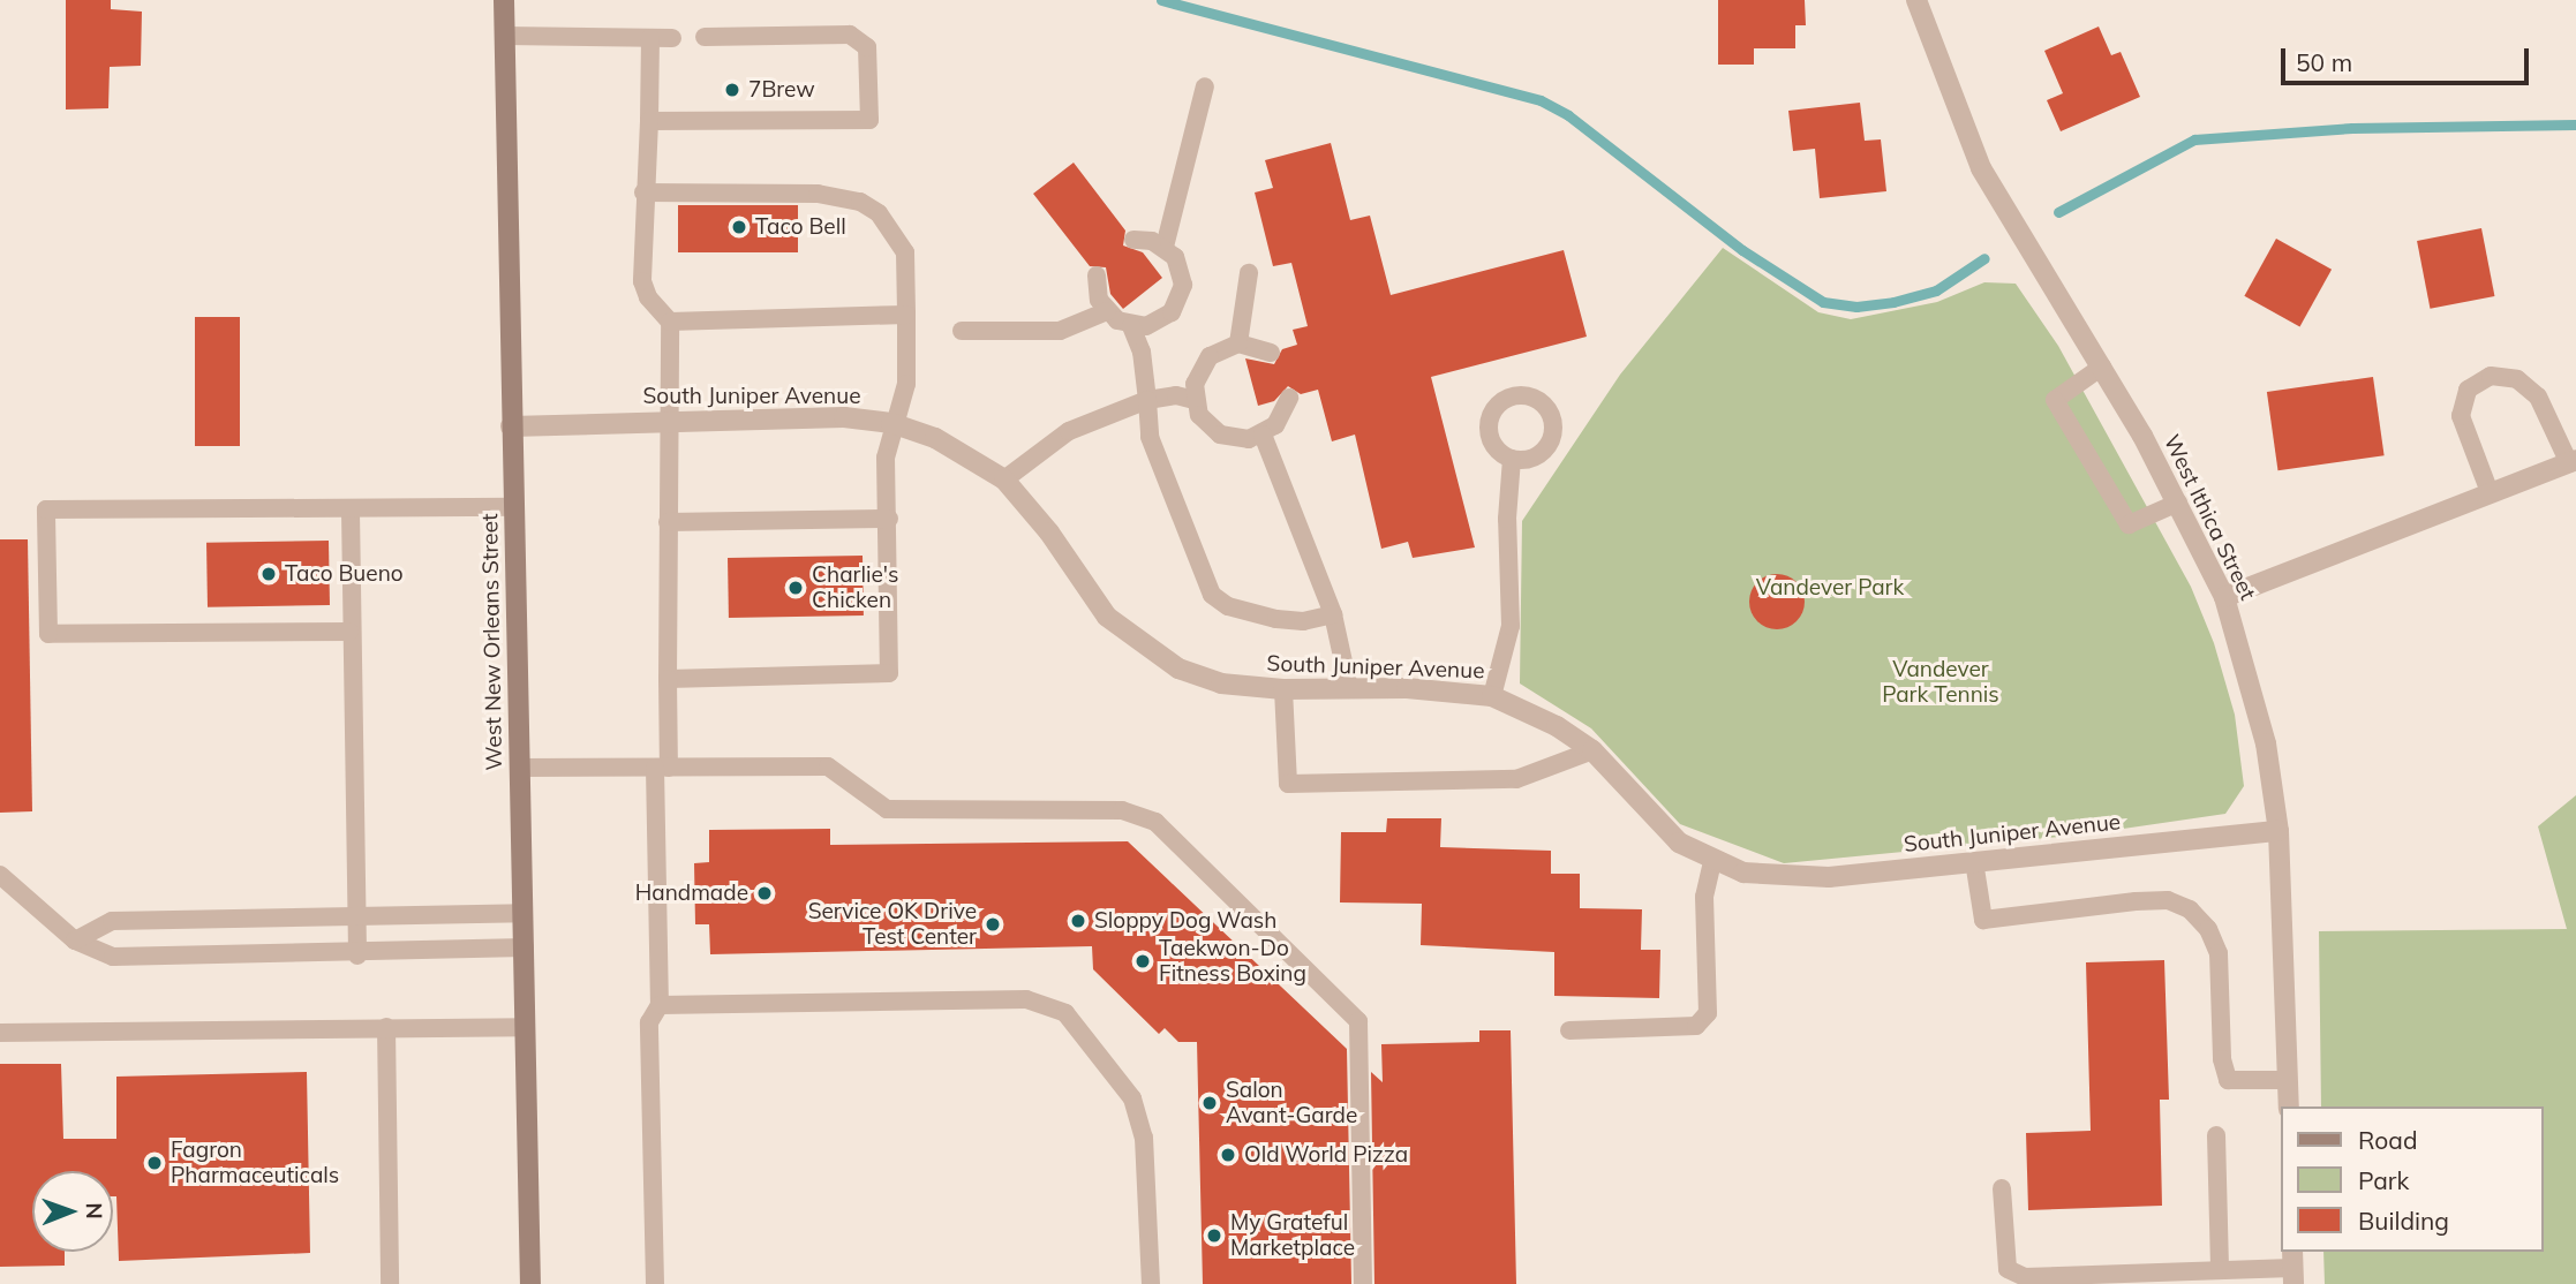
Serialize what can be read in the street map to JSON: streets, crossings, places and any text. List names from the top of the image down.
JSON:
{
  "streets": {
    "main road": ["West New Orleans Street"],
    "street": ["South Juniper Avenue", "West Ithica Street"]
  },
  "crossings": [
    ["South Juniper Avenue", "West Ithica Street"],
    ["South Juniper Avenue", "West New Orleans Street"]
  ],
  "parks": ["Vandever Park", "Vandever Park Tennis"],
  "places": [
    "7Brew",
    "Taco Bell",
    "Taco Bueno",
    "Charlie's Chicken",
    "Handmade",
    "Sloppy Dog Wash",
    "Service OK Drive Test Center",
    "Taekwon-Do Fitness Boxing",
    "Salon Avant-Garde",
    "Old World Pizza",
    "Fagron Pharmaceuticals",
    "My Grateful Marketplace"
  ],
  "legend": ["Road", "Park", "Building"],
  "scale_bar": "50 m",
  "north": "right"
}
